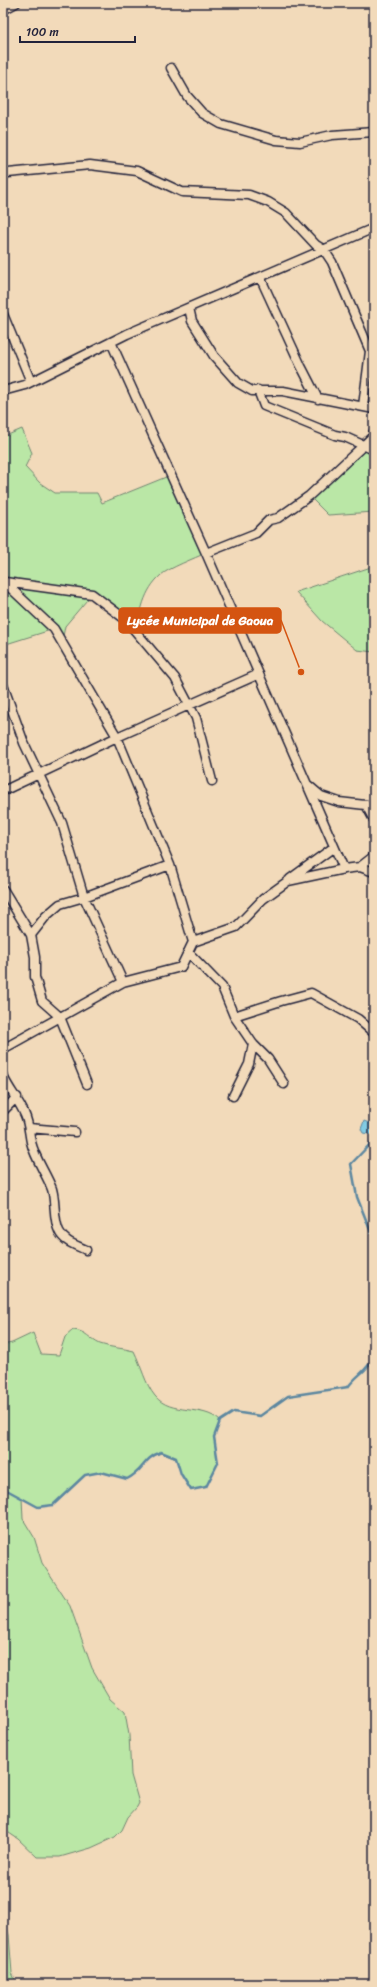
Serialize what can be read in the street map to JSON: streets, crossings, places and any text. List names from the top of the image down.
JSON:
{
  "places": ["Lycée Municipal de Gaoua"],
  "scale_bar": "100 m"
}
